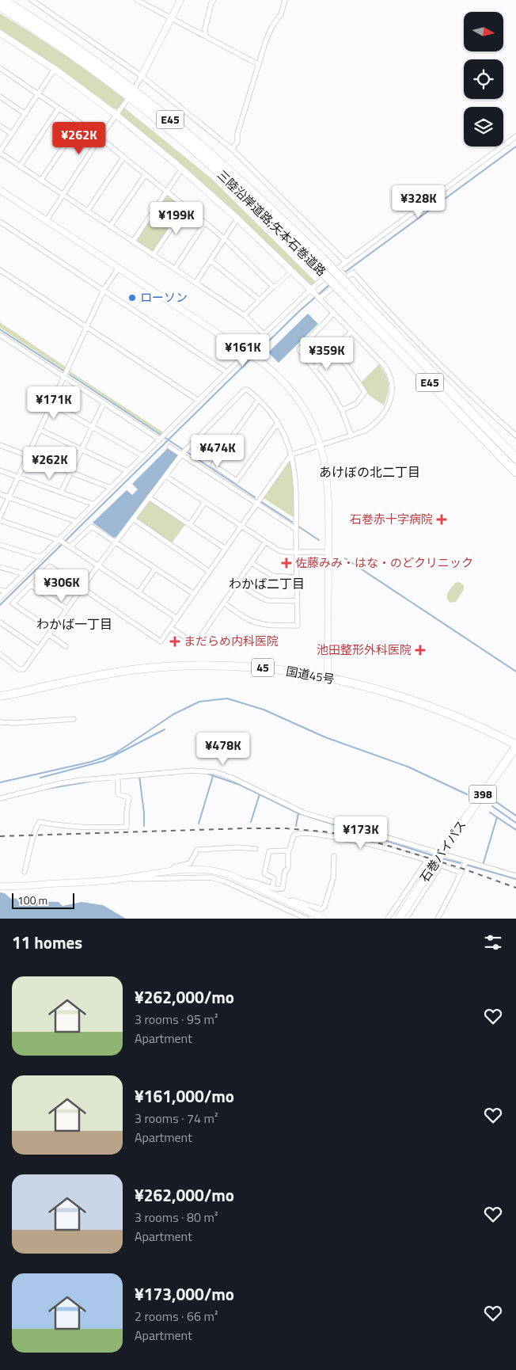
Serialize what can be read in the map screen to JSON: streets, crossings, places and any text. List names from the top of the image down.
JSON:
{
  "streets": {
    "highway": [
      "E45",
      "三陸沿岸道路;矢本石巻道路",
      "45",
      "国道45号",
      "398",
      "石巻バイパス"
    ]
  },
  "crossings": [
    ["国道45号", "石巻バイパス"]
  ],
  "districts": ["あけぼの北二丁目", "わかば二丁目", "わかば一丁目"],
  "places": {
    "other": ["ローソン"],
    "health": [
      "石巻赤十字病院",
      "佐藤みみ・はな・のどクリニック",
      "まだらめ内科医院",
      "池田整形外科医院"
    ]
  },
  "scale_bar": "100 m",
  "north": "right",
  "page": {
    "price": [
      "¥262K",
      "¥328K",
      "¥199K",
      "¥161K",
      "¥359K",
      "¥171K",
      "¥474K",
      "¥262K",
      "¥306K",
      "¥478K",
      "¥173K"
    ],
    "scale": "100 m",
    "heading": "11 homes",
    "list": [
      {
        "name": "¥262,000/mo",
        "note": "3 rooms · 95 m² · Apartment"
      },
      {
        "name": "¥161,000/mo",
        "note": "3 rooms · 74 m² · Apartment"
      },
      {
        "name": "¥262,000/mo",
        "note": "3 rooms · 80 m² · Apartment"
      },
      {
        "name": "¥173,000/mo",
        "note": "2 rooms · 66 m² · Apartment"
      }
    ]
  }
}
